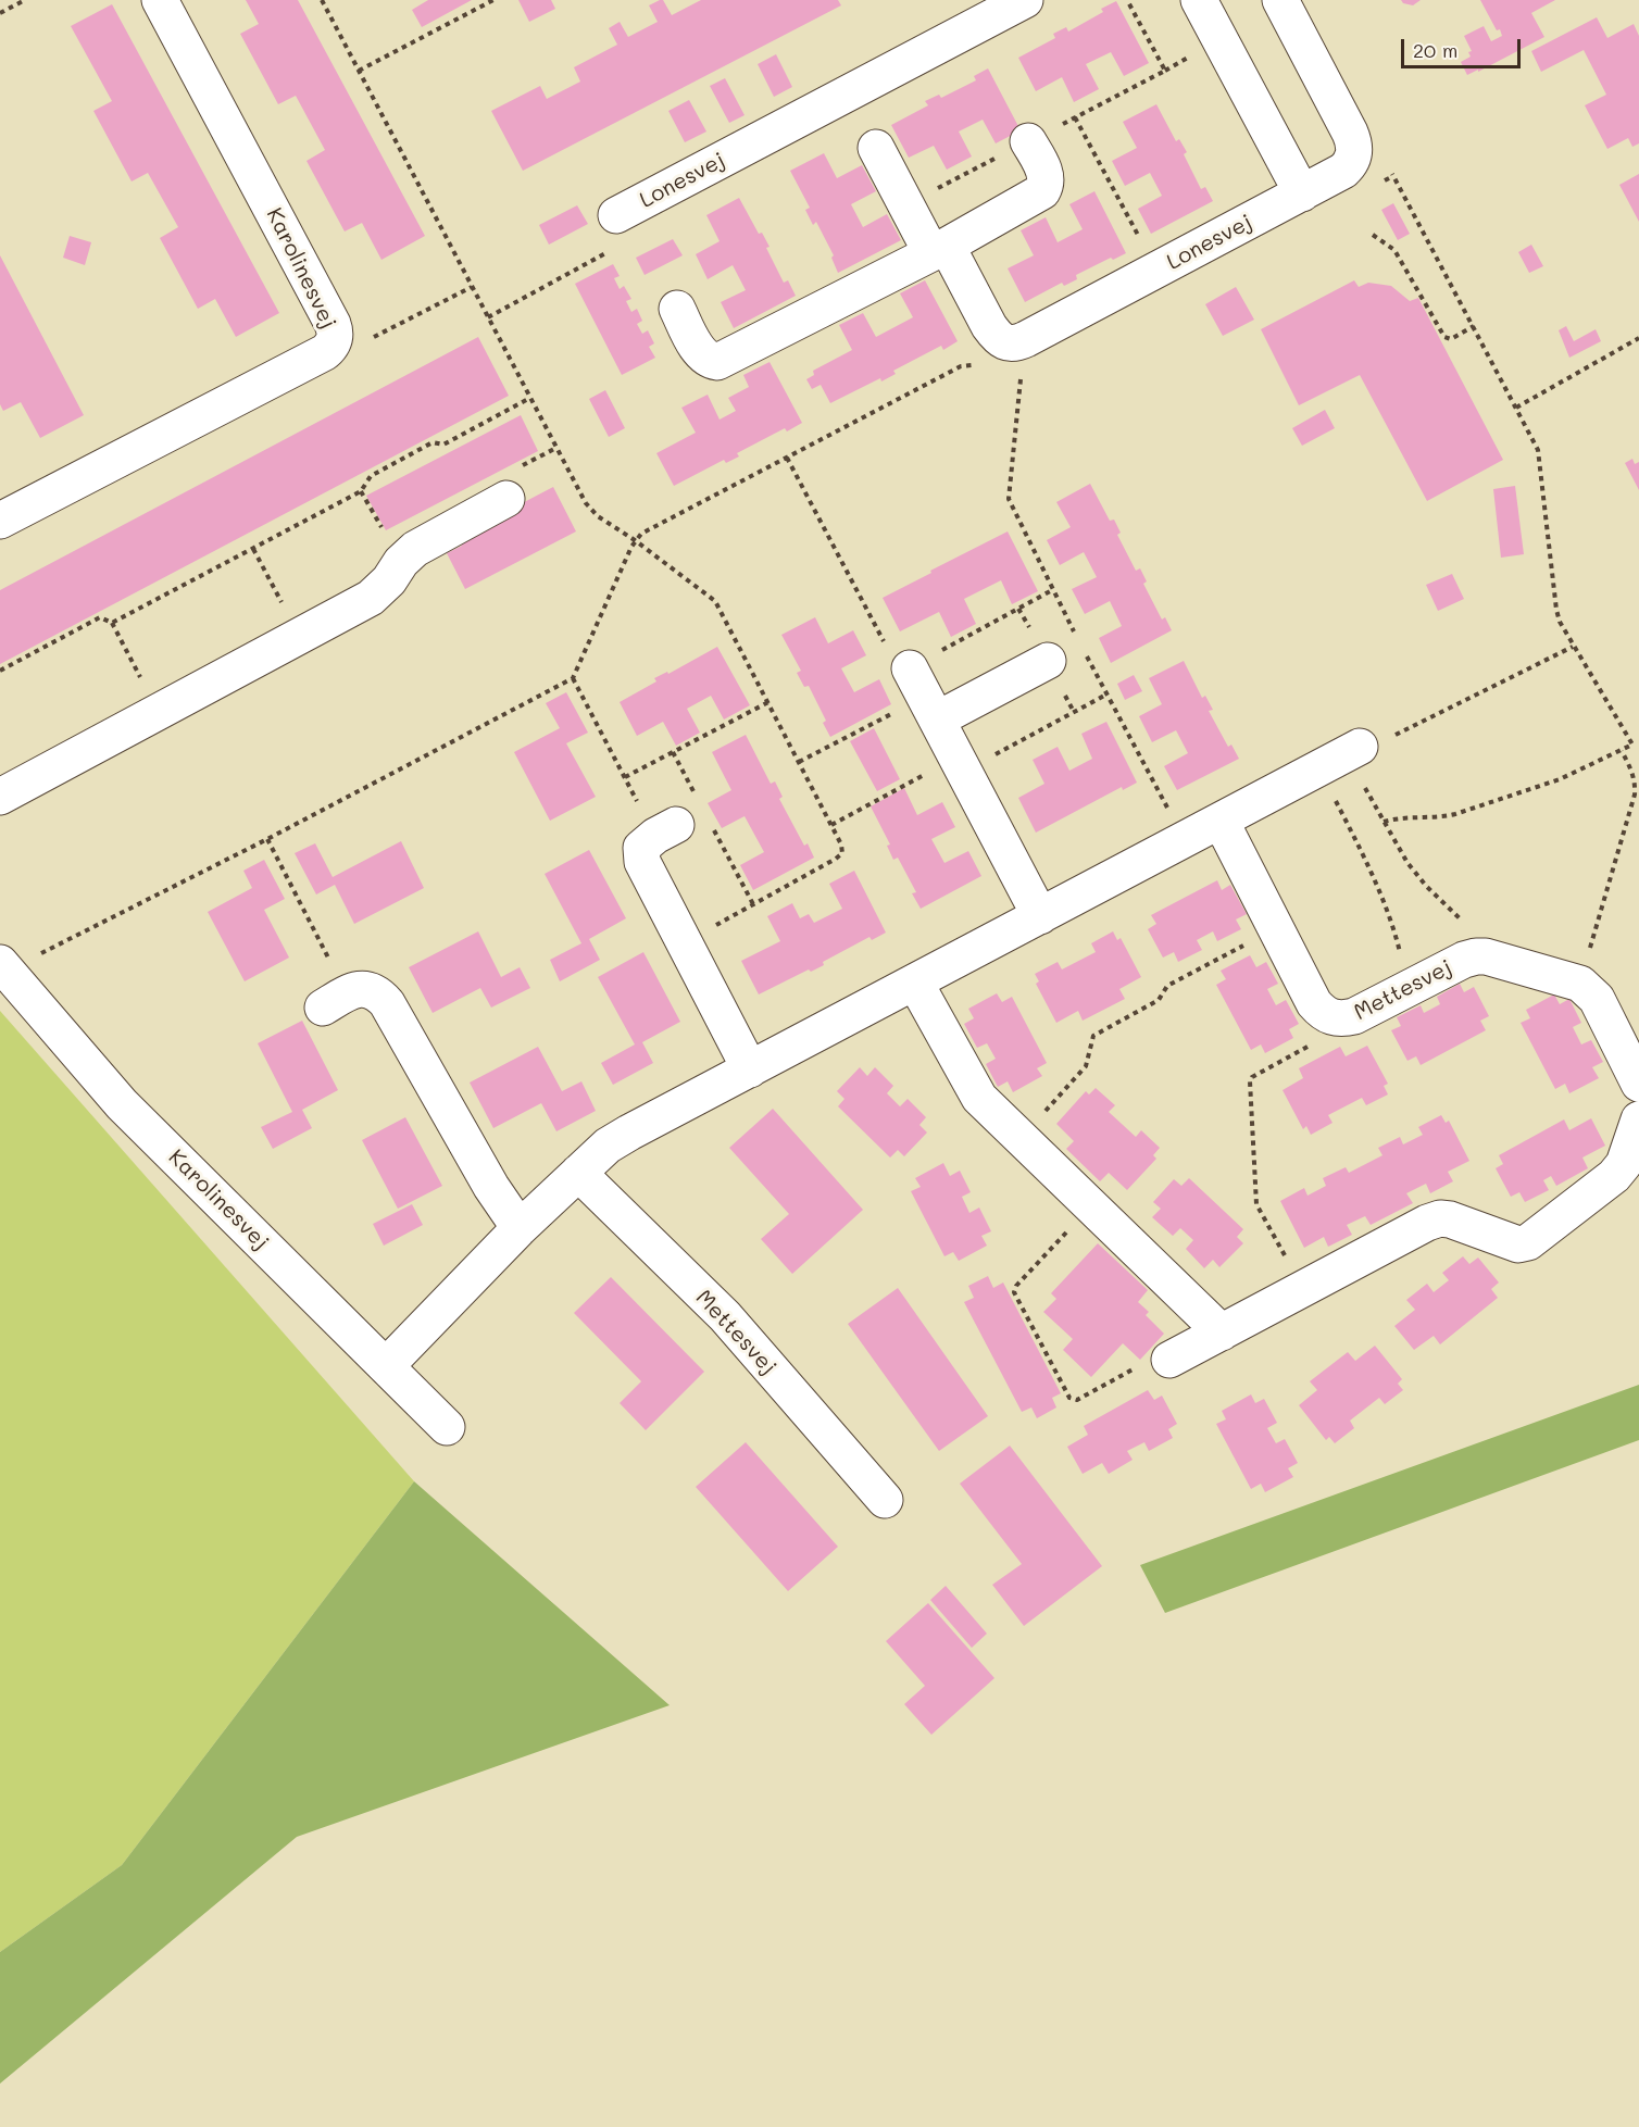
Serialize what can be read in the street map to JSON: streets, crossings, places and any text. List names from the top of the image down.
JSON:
{
  "streets": {
    "street": ["Lonesvej", "Karolinesvej", "Mettesvej"]
  },
  "scale_bar": "20 m"
}
